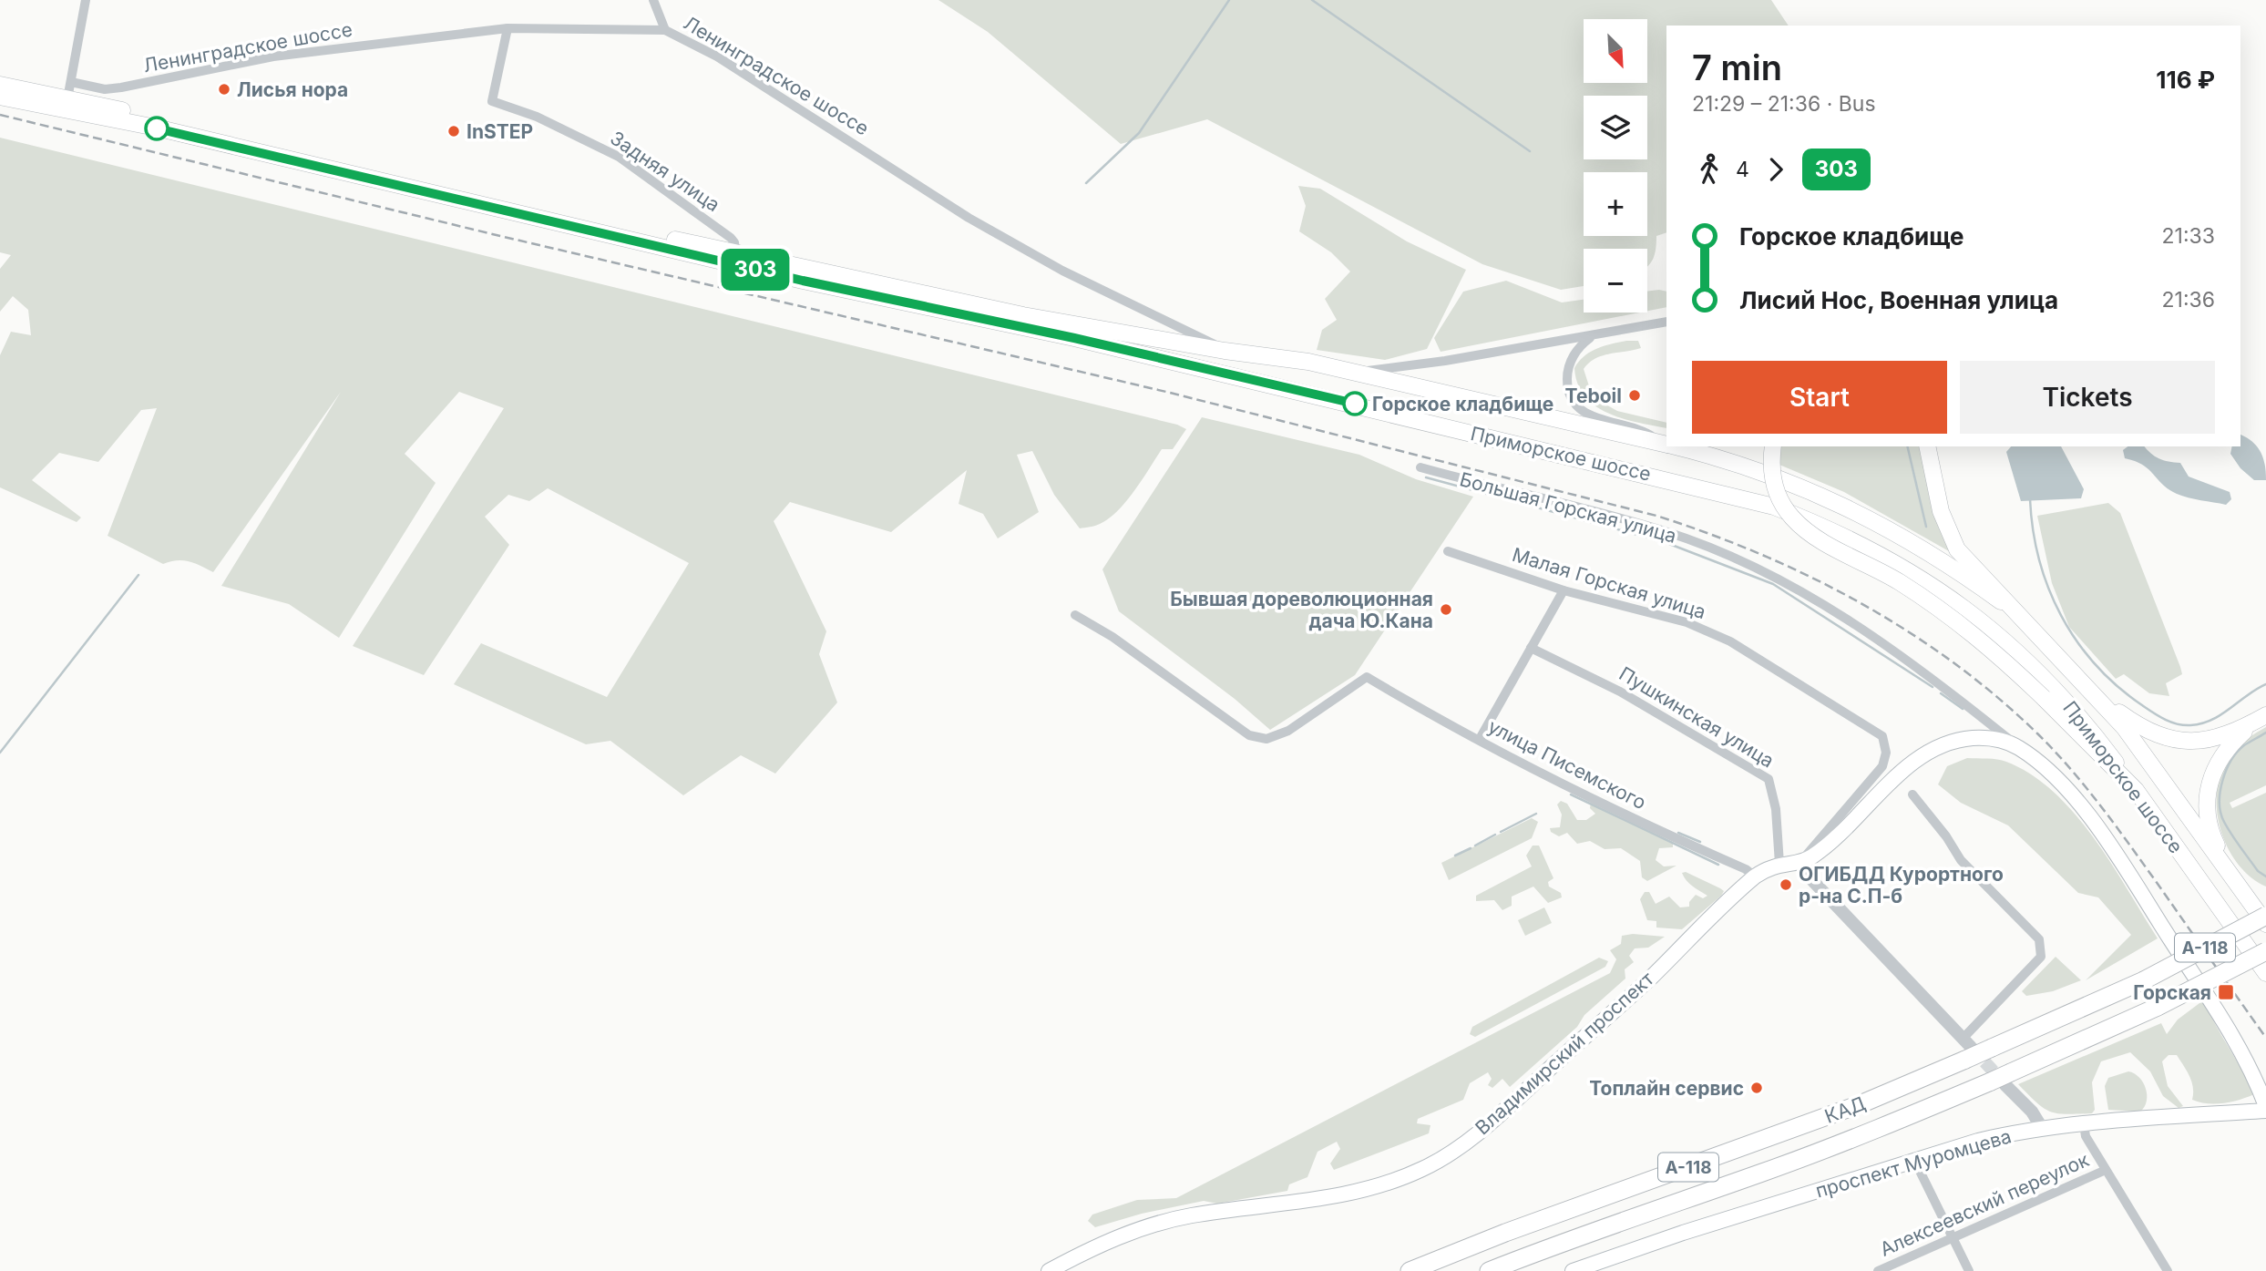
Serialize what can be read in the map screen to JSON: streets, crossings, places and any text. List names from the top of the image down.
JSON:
{
  "streets": {
    "highway": ["А-118", "КАД"],
    "main road": [
      "Приморское шоссе",
      "Большая Горская улица",
      "Владимирский проспект",
      "проспект Муромцева"
    ],
    "street": [
      "Ленинградское шоссе",
      "Задняя улица",
      "Малая Горская улица",
      "Пушкинская улица",
      "улица Писемского",
      "Алексеевский переулок"
    ]
  },
  "crossings": [
    ["Ленинградское шоссе", "Задняя улица"],
    ["Ленинградское шоссе", "Приморское шоссе"],
    ["Задняя улица", "Приморское шоссе"],
    ["Большая Горская улица", "Владимирский проспект"],
    ["Большая Горская улица", "проспект Муромцева"],
    ["Малая Горская улица", "Владимирский проспект"],
    ["Пушкинская улица", "Владимирский проспект"],
    ["улица Писемского", "Владимирский проспект"]
  ],
  "places": {
    "other": [
      "Лисья нора",
      "InSTEP",
      "Teboil",
      "Горское кладбище",
      "Бывшая дореволюционная дача Ю.Кана",
      "ОГИБДД Курортного р-на С.П-б",
      "Топлайн сервис"
    ],
    "transit": ["Горская"]
  },
  "lines": ["bus line 303"],
  "north": "bottom right",
  "page": {
    "on_map": "303",
    "map_buttons": ["+", "−"],
    "heading": ["7 min", "21:29 – 21:36 · Bus", "116 ₽"],
    "legs": ["4", "303"],
    "list": [
      {
        "name": "Горское кладбище",
        "value": "21:33"
      },
      {
        "name": "Лисий Нос, Военная улица",
        "value": "21:36"
      }
    ],
    "buttons": ["Start", "Tickets"]
  }
}
